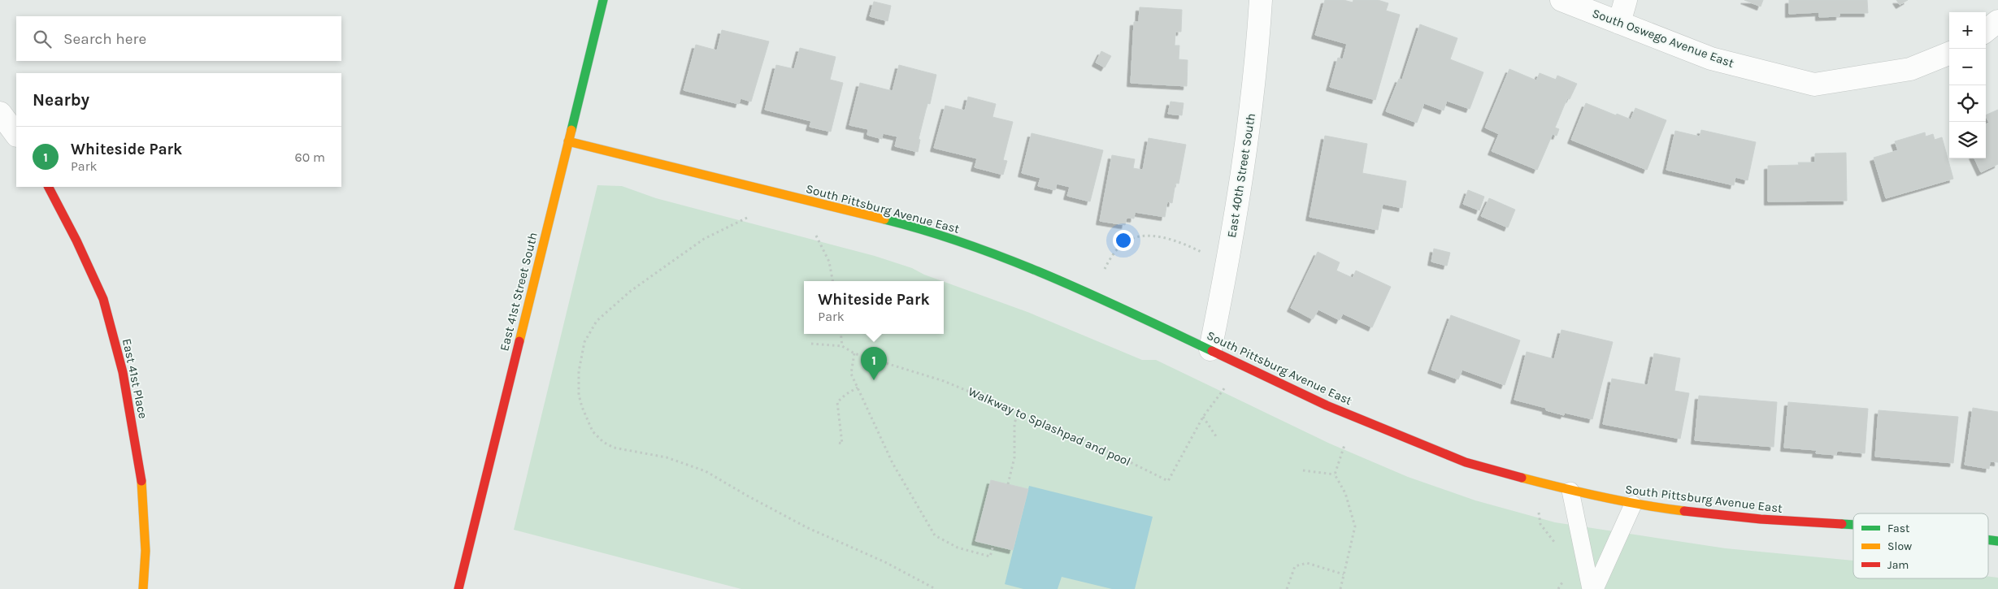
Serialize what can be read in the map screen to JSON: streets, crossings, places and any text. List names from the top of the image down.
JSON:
{
  "streets": {
    "street": [
      "South Oswego Avenue East",
      "East 40th Street South",
      "South Pittsburg Avenue East",
      "East 41st Street South",
      "East 41st Place"
    ],
    "path": ["Walkway to Splashpad and pool"]
  },
  "crossings": [
    ["East 40th Street South", "South Pittsburg Avenue East"],
    ["South Pittsburg Avenue East", "East 41st Street South"]
  ],
  "legend": ["Fast", "Slow", "Jam"],
  "page": {
    "map_buttons": ["+", "−"],
    "search": "Search here",
    "heading": "Nearby",
    "list": [
      {
        "mark": "1",
        "name": "Whiteside Park",
        "note": "Park",
        "value": "60 m"
      }
    ],
    "popup": ["Whiteside Park", "Park"],
    "pins": "1"
  }
}
